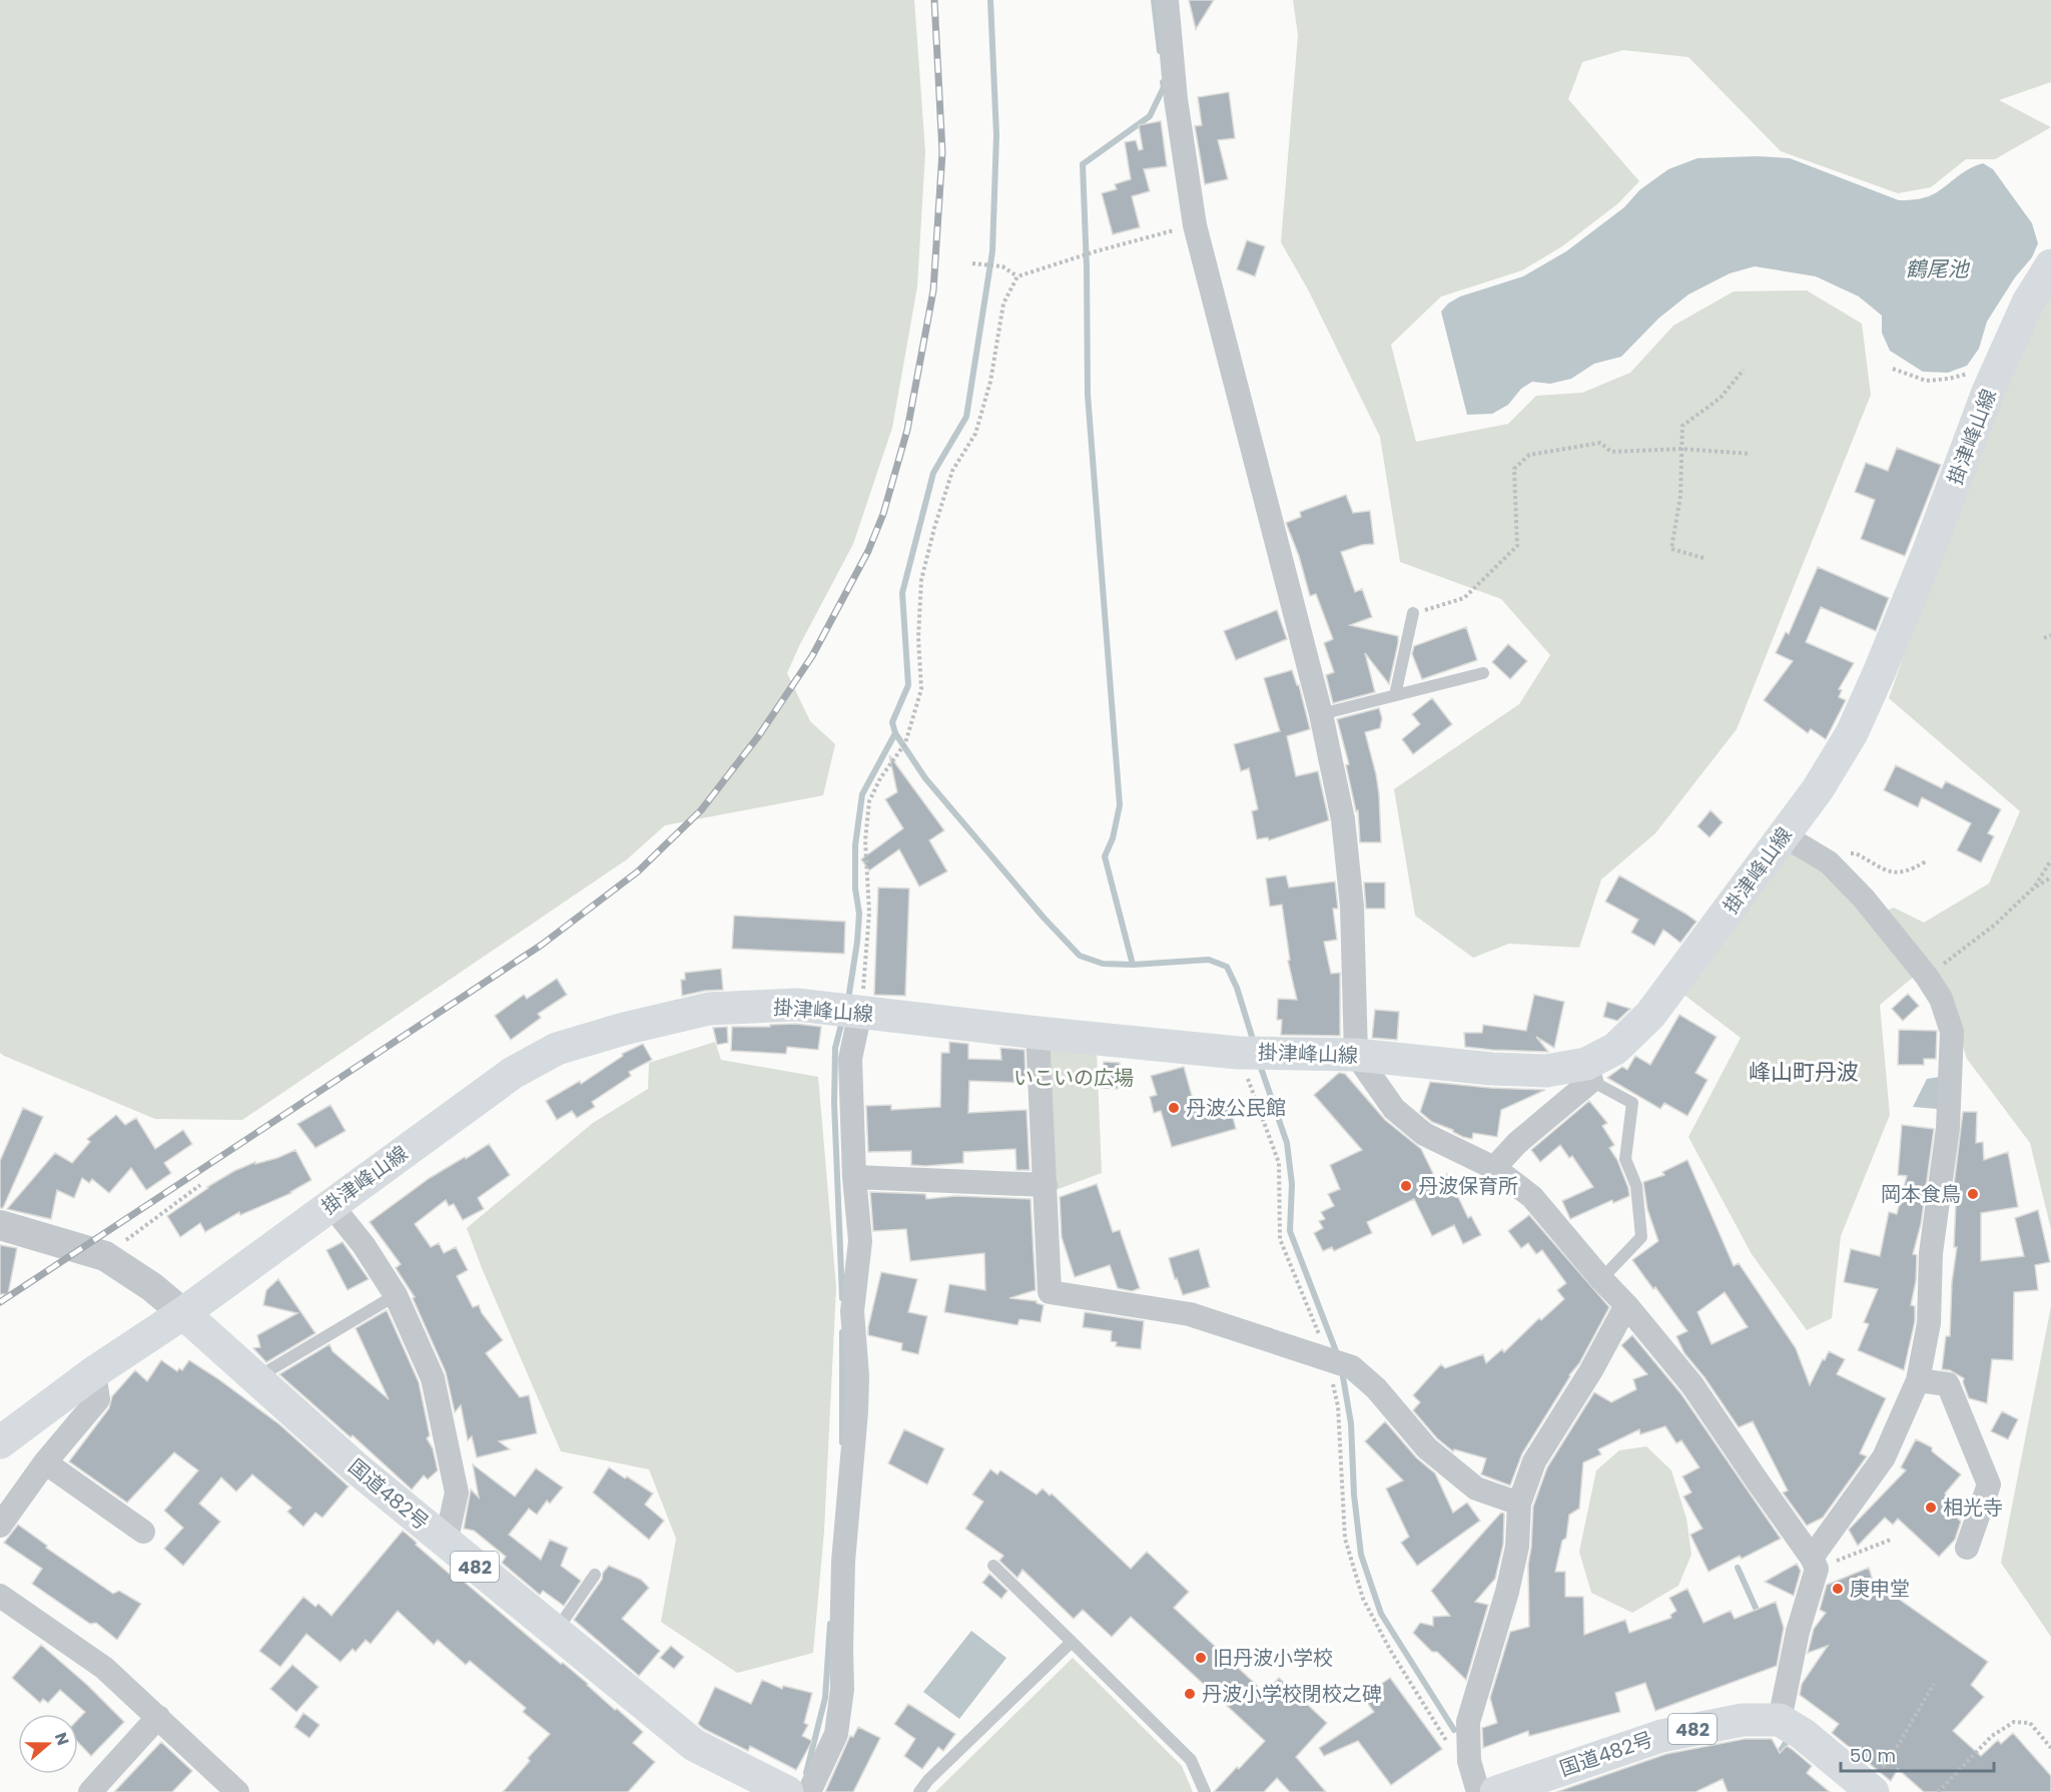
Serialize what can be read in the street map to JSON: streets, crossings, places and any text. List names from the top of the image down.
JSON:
{
  "streets": {
    "main road": ["掛津峰山線", "国道482号", "482"]
  },
  "crossings": [
    ["掛津峰山線", "国道482号"]
  ],
  "districts": ["峰山町丹波"],
  "water": ["鶴尾池"],
  "parks": ["いこいの広場"],
  "places": [
    "丹波公民館",
    "丹波保育所",
    "岡本食鳥",
    "相光寺",
    "庚申堂",
    "旧丹波小学校",
    "丹波小学校閉校之碑"
  ],
  "scale_bar": "50 m",
  "north": "right"
}
